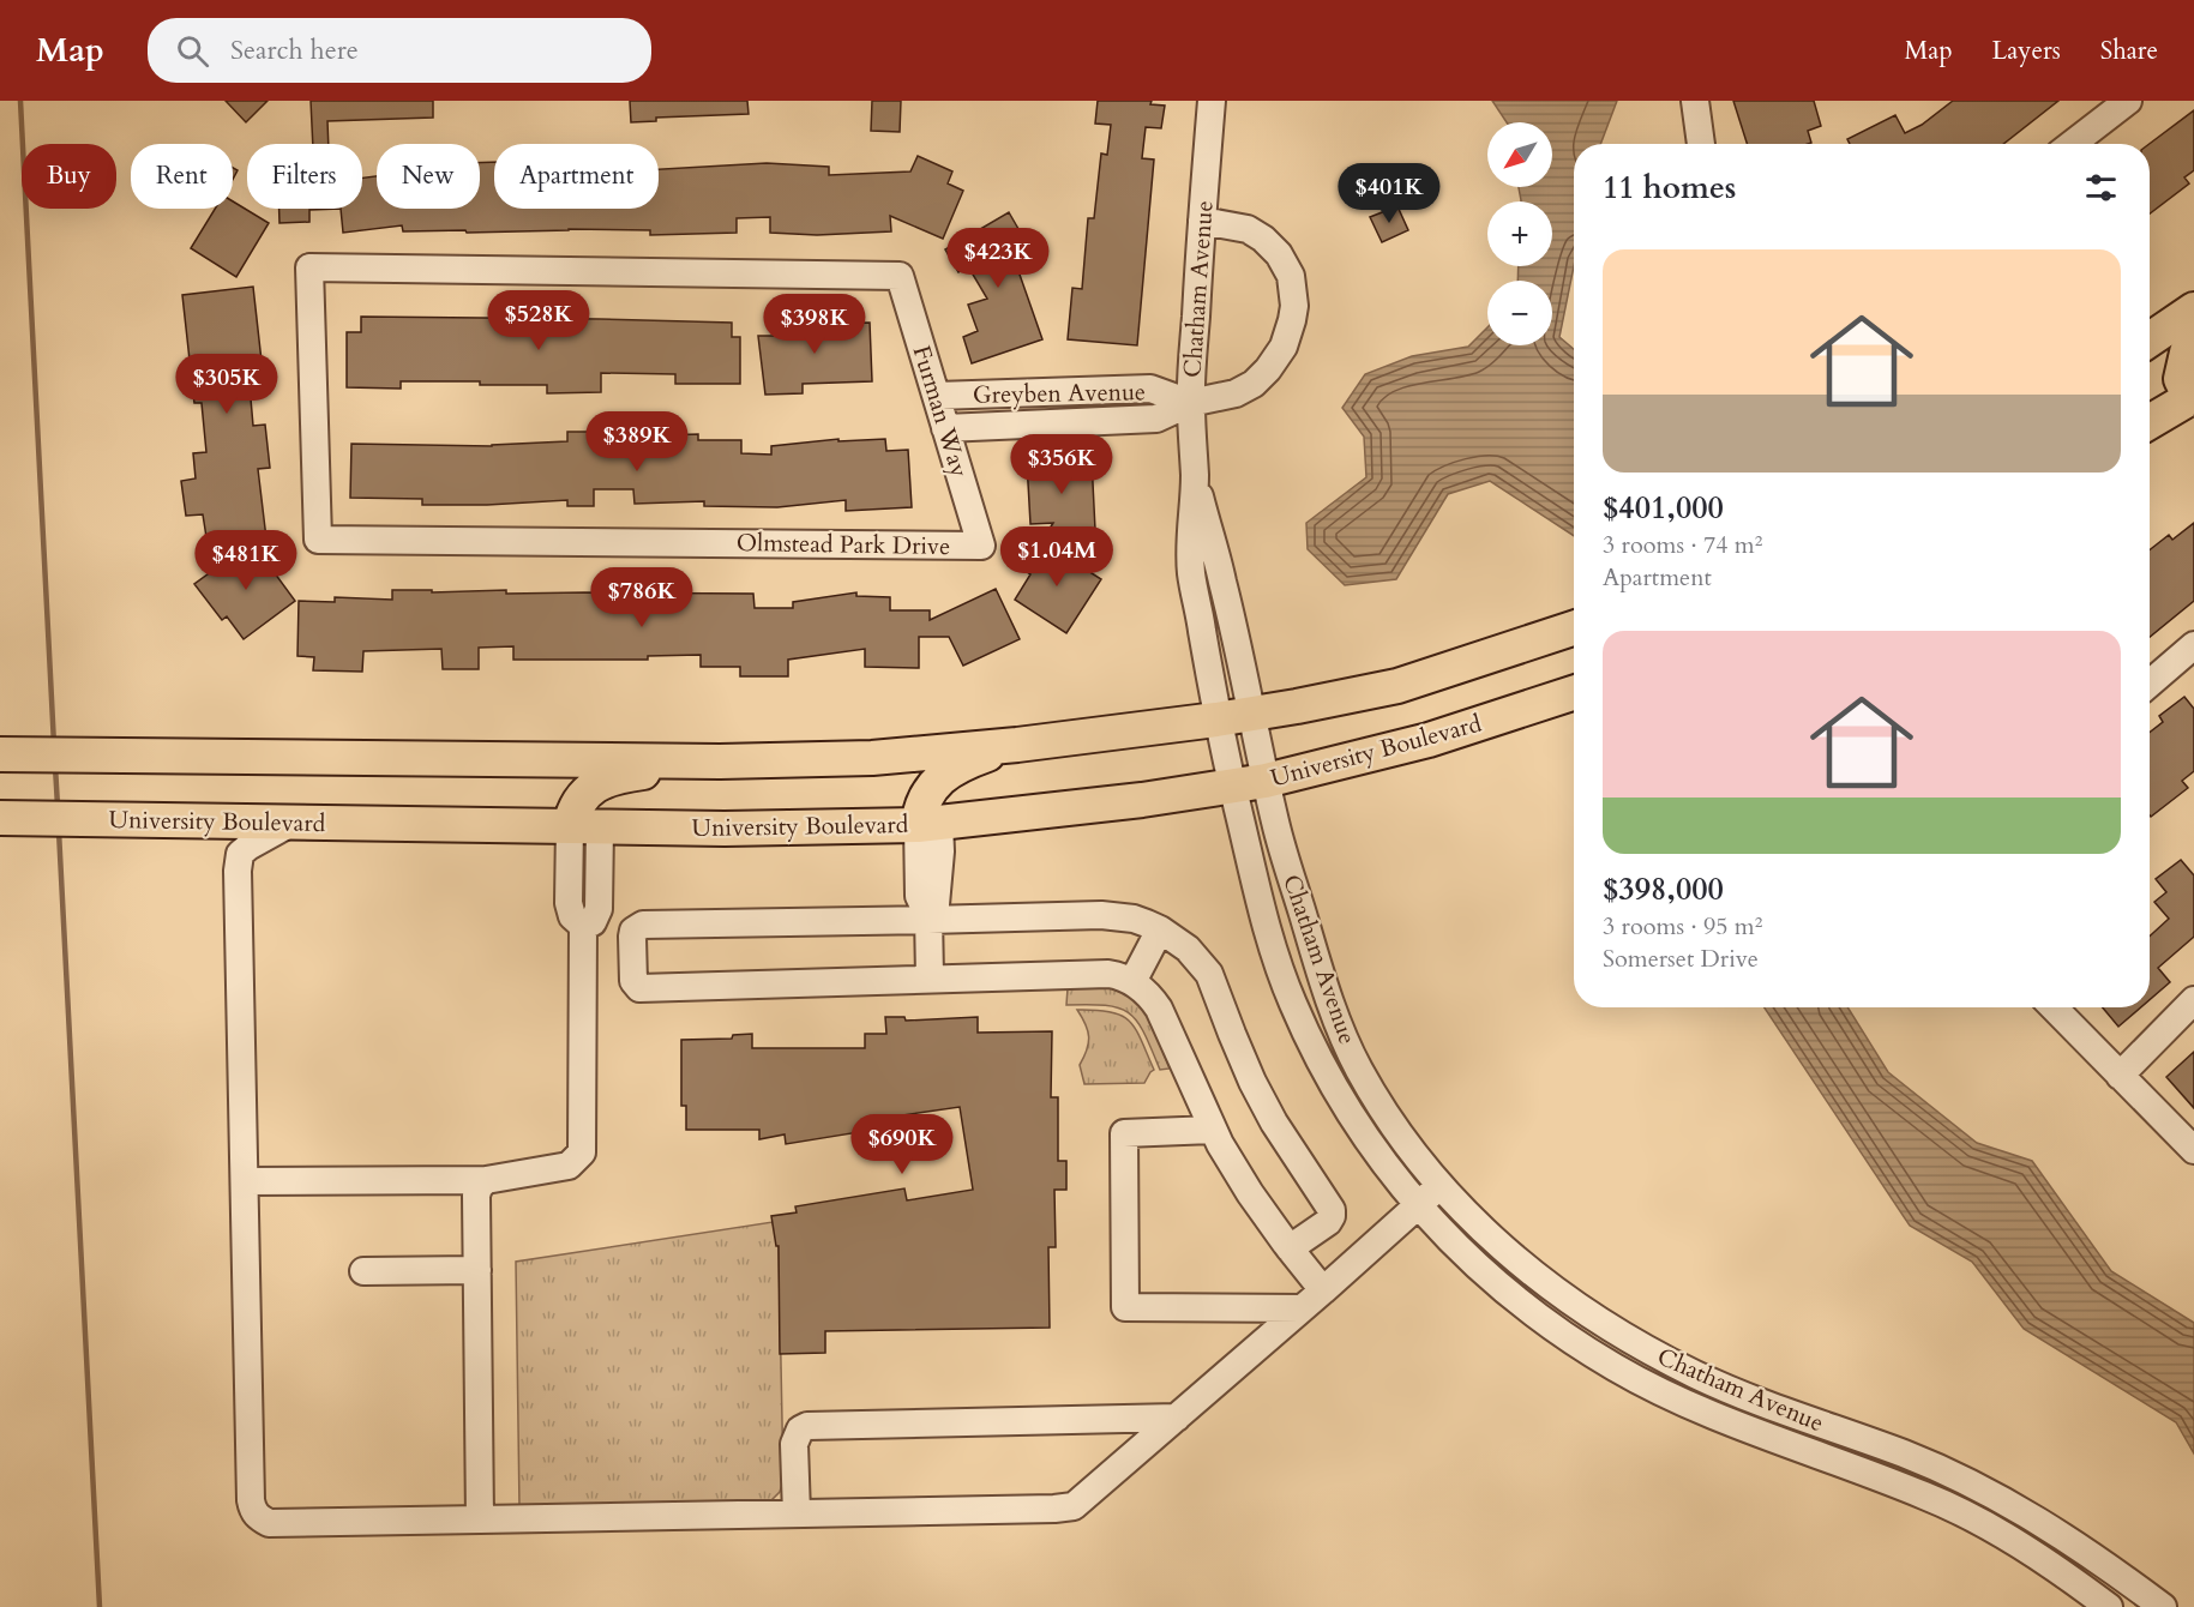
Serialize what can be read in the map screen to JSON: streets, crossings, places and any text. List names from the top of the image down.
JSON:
{
  "streets": {
    "main road": ["University Boulevard"],
    "street": [
      "Chatham Avenue",
      "Greyben Avenue",
      "Furman Way",
      "Olmstead Park Drive"
    ]
  },
  "crossings": [
    ["Chatham Avenue", "Greyben Avenue"],
    ["Chatham Avenue", "University Boulevard"],
    ["Greyben Avenue", "Furman Way"],
    ["Furman Way", "Olmstead Park Drive"]
  ],
  "north": "bottom left",
  "page": {
    "header": "Map",
    "search": "Search here",
    "nav": ["Map", "Layers", "Share"],
    "map_buttons": ["+", "−"],
    "chip": [
      "Buy",
      "Rent",
      "Filters",
      "New",
      "Apartment"
    ],
    "heading": "11 homes",
    "price": [
      "$401K",
      "$423K",
      "$528K",
      "$398K",
      "$305K",
      "$389K",
      "$356K",
      "$1.04M",
      "$481K",
      "$786K",
      "$690K"
    ],
    "list": [
      {
        "name": "$401,000",
        "note": "3 rooms · 74 m² · Apartment"
      },
      {
        "name": "$398,000",
        "note": "3 rooms · 95 m² · Somerset Drive"
      }
    ]
  }
}
